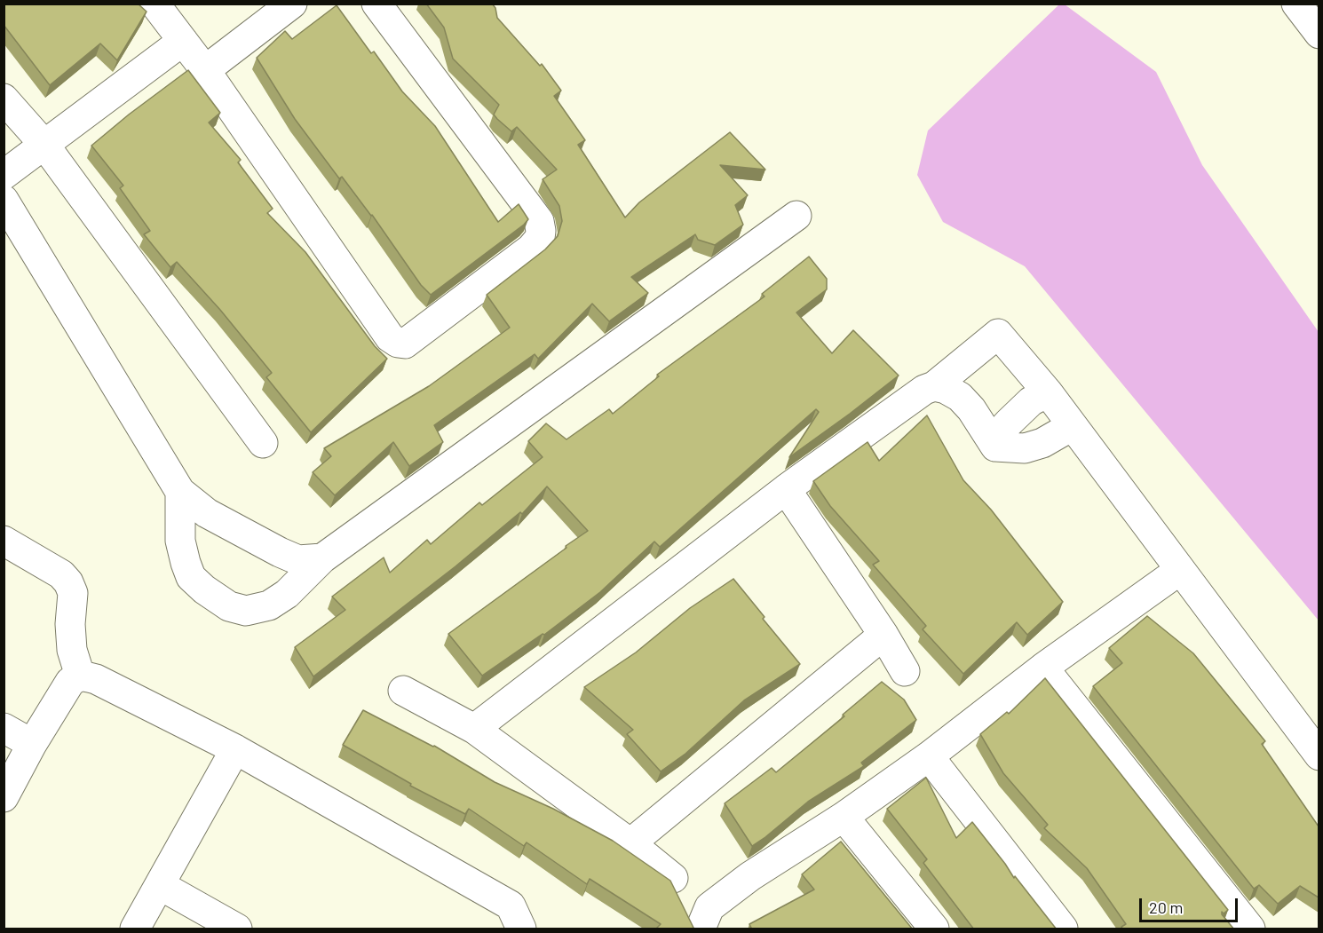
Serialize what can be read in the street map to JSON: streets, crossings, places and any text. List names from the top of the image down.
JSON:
{
  "scale_bar": "20 m"
}
